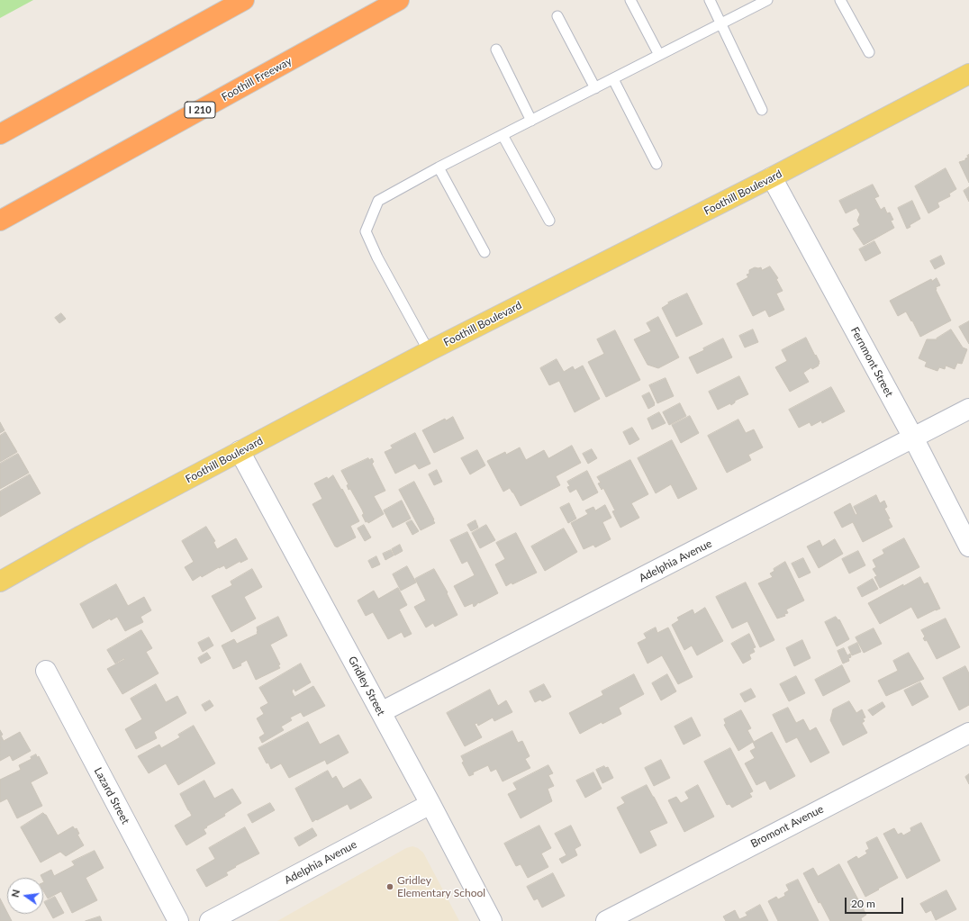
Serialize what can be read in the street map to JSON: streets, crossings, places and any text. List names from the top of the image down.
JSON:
{
  "streets": {
    "highway": ["Foothill Freeway", "I 210"],
    "main road": ["Foothill Boulevard"],
    "street": [
      "Fernmont Street",
      "Adelphia Avenue",
      "Gridley Street",
      "Lazard Street",
      "Bromont Avenue"
    ]
  },
  "crossings": [
    ["Foothill Boulevard", "Fernmont Street"],
    ["Foothill Boulevard", "Gridley Street"],
    ["Fernmont Street", "Adelphia Avenue"],
    ["Adelphia Avenue", "Gridley Street"]
  ],
  "places": ["Gridley Elementary School"],
  "scale_bar": "20 m",
  "north": "left"
}
